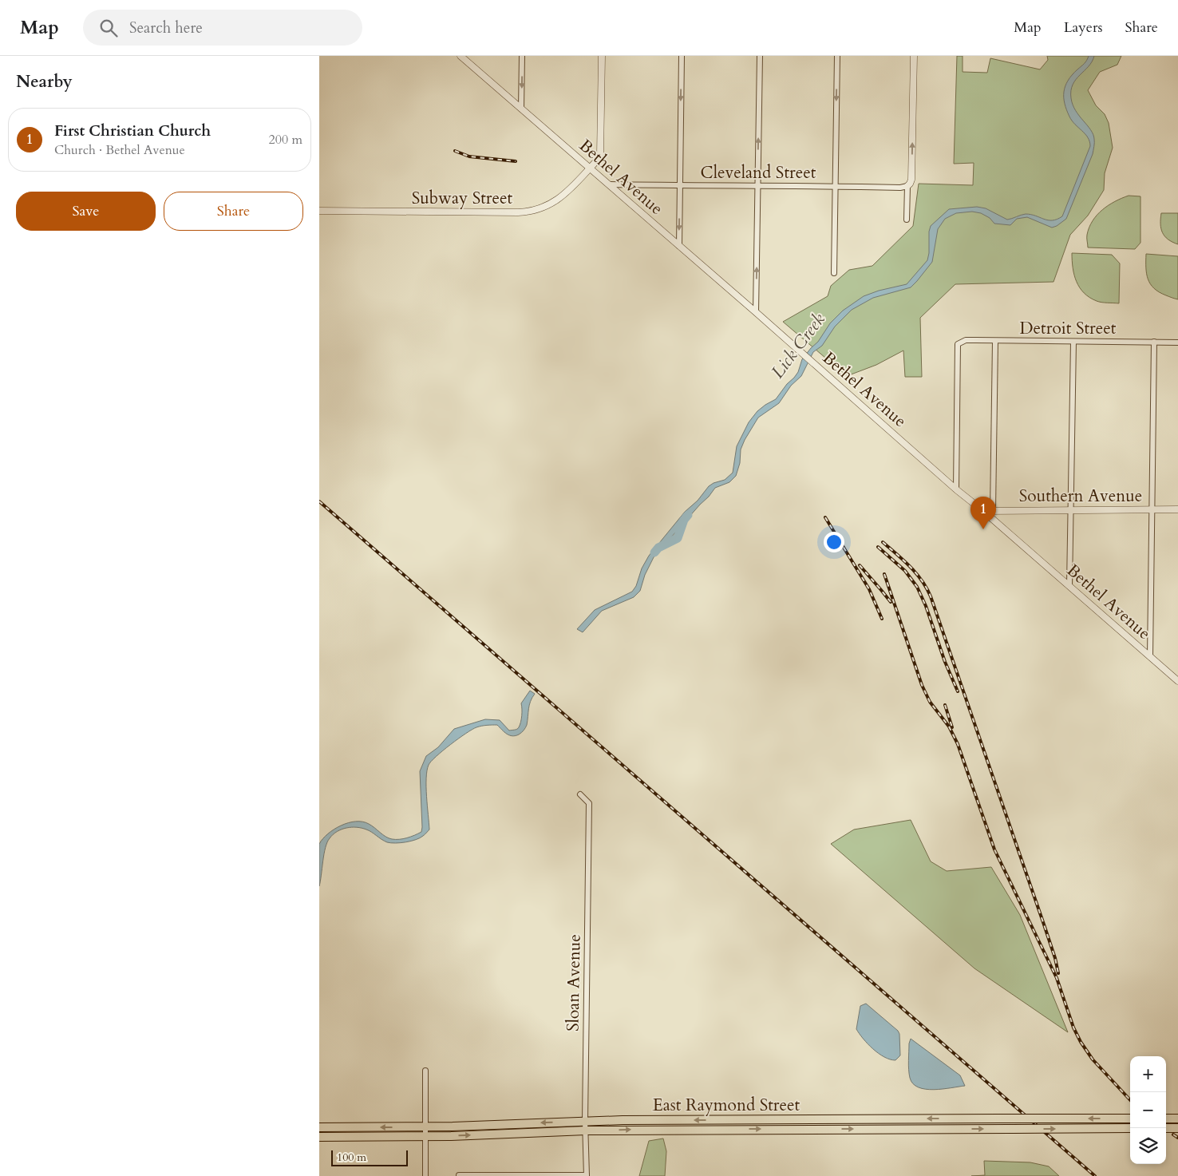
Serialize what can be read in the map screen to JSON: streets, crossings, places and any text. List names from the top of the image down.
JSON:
{
  "streets": {
    "main road": ["East Raymond Street"],
    "street": [
      "Cleveland Street",
      "Bethel Avenue",
      "Subway Street",
      "Detroit Street",
      "Southern Avenue",
      "Sloan Avenue"
    ]
  },
  "crossings": [
    ["Cleveland Street", "Bethel Avenue"],
    ["Bethel Avenue", "Subway Street"],
    ["Bethel Avenue", "Detroit Street"],
    ["Bethel Avenue", "Southern Avenue"],
    ["Sloan Avenue", "East Raymond Street"]
  ],
  "water": ["Lick Creek"],
  "scale_bar": "100 m",
  "page": {
    "header": "Map",
    "search": "Search here",
    "nav": ["Map", "Layers", "Share"],
    "heading": "Nearby",
    "list": [
      {
        "mark": "1",
        "name": "First Christian Church",
        "note": "Church · Bethel Avenue",
        "value": "200 m"
      }
    ],
    "buttons": ["Save", "Share"],
    "pins": "1",
    "map_buttons": ["+", "−"],
    "scale": "100 m"
  }
}
